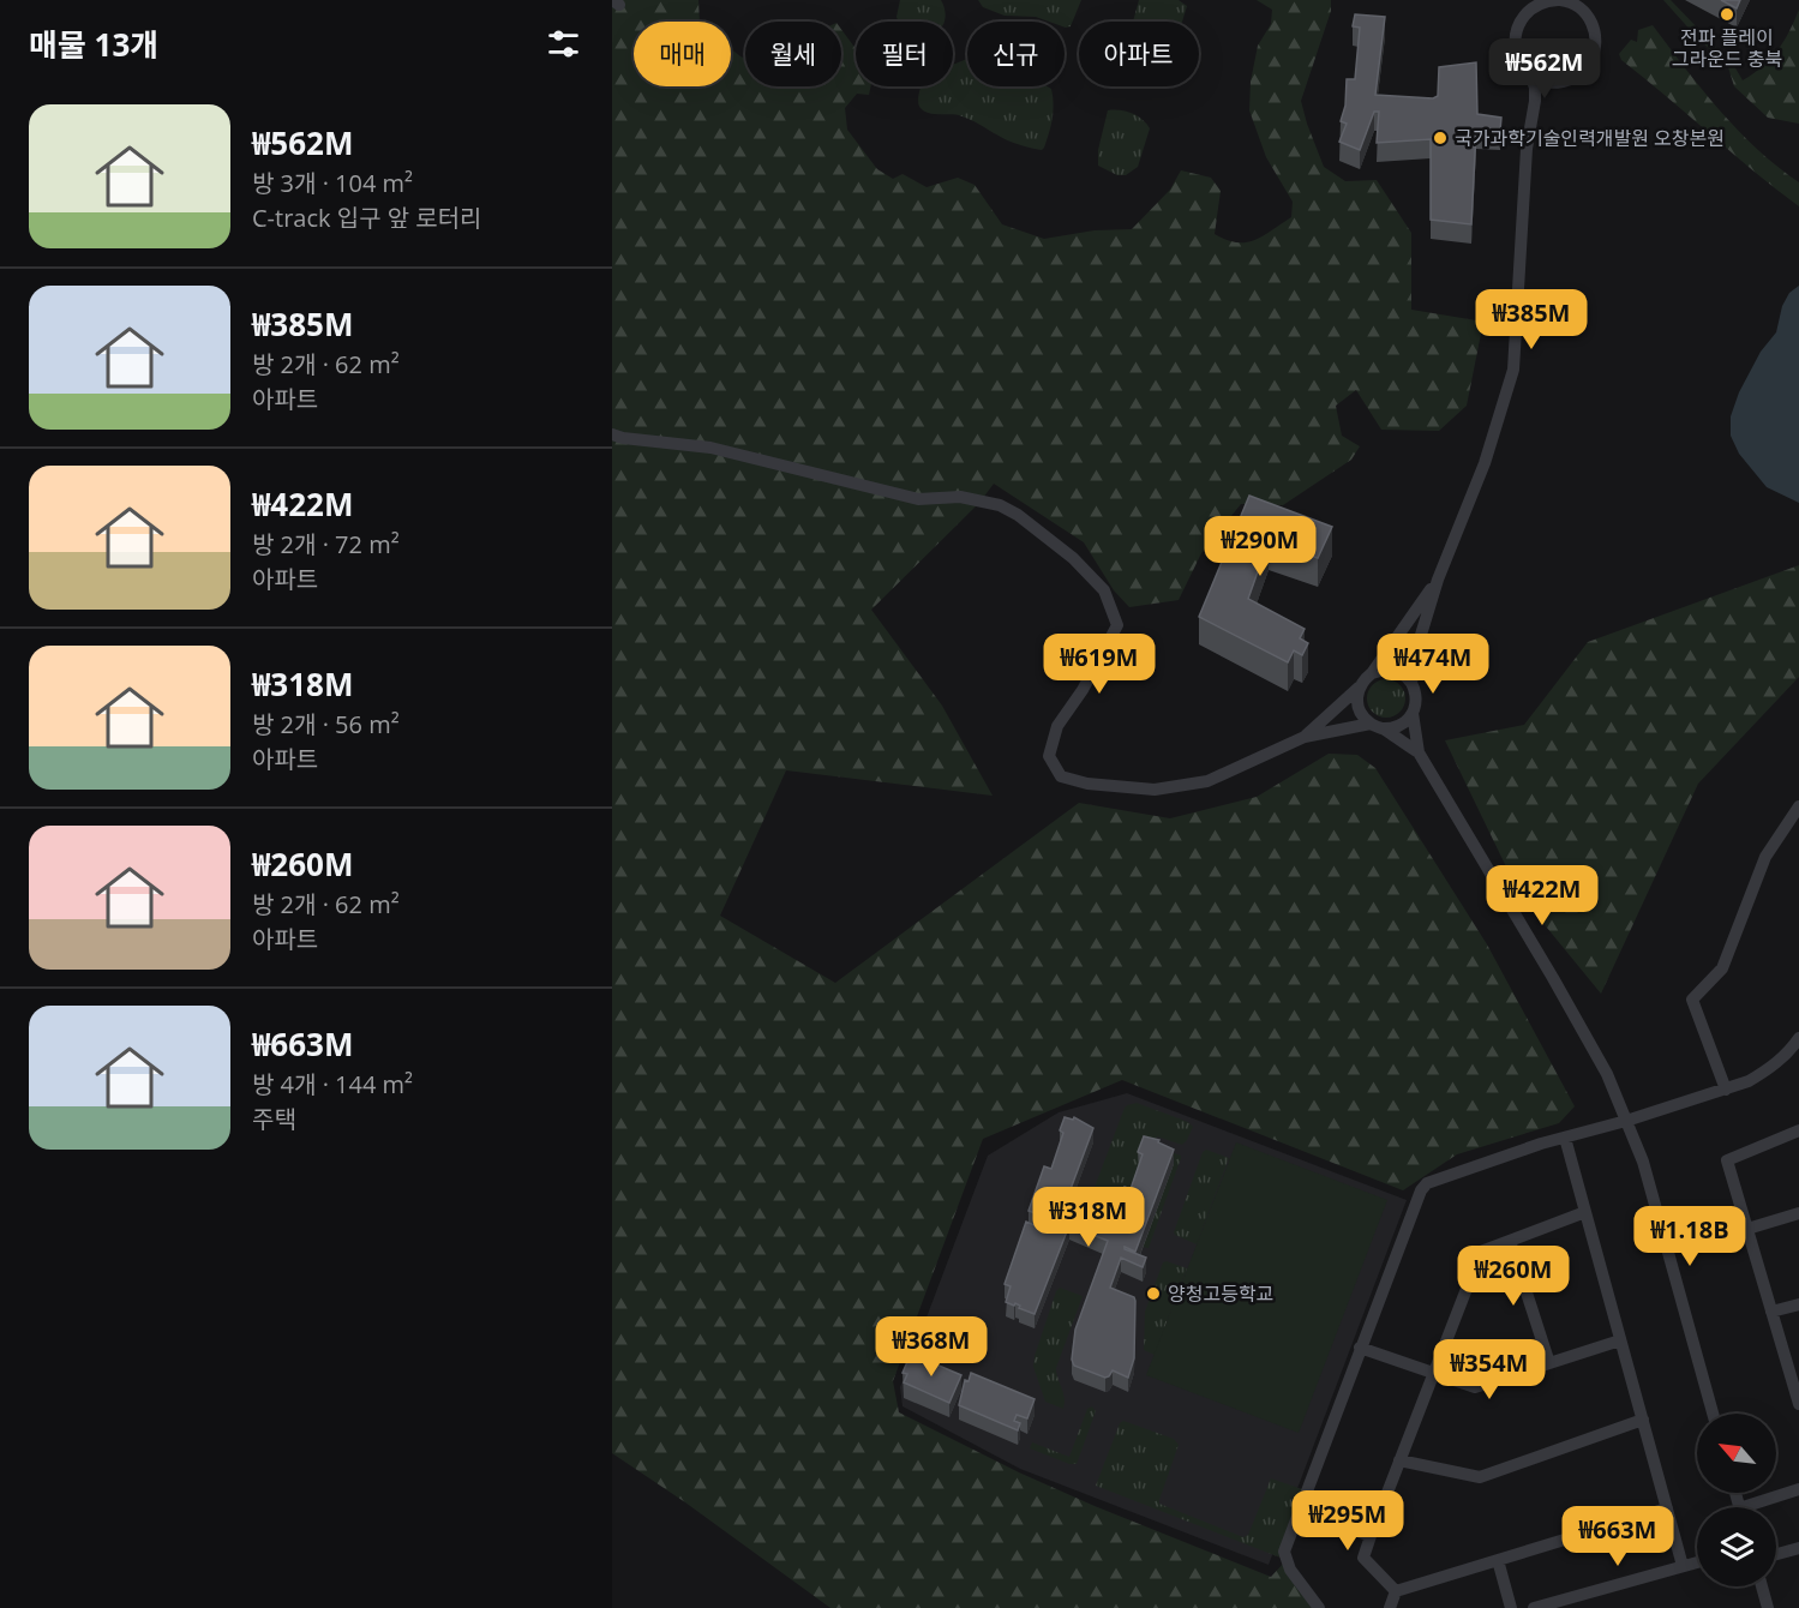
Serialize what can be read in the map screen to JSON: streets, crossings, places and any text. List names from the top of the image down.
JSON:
{
  "places": ["전파 플레이 그라운드 충북", "국가과학기술인력개발원 오창본원", "양청고등학교"],
  "north": "top left",
  "page": {
    "heading": "매물 13개",
    "chip": [
      "매매",
      "월세",
      "필터",
      "신규",
      "아파트"
    ],
    "price": [
      "₩562M",
      "₩385M",
      "₩290M",
      "₩619M",
      "₩474M",
      "₩422M",
      "₩318M",
      "₩1.18B",
      "₩260M",
      "₩368M",
      "₩354M",
      "₩295M",
      "₩663M"
    ],
    "list": [
      {
        "name": "₩562M",
        "note": "방 3개 · 104 m² · C-track 입구 앞 로터리"
      },
      {
        "name": "₩385M",
        "note": "방 2개 · 62 m² · 아파트"
      },
      {
        "name": "₩422M",
        "note": "방 2개 · 72 m² · 아파트"
      },
      {
        "name": "₩318M",
        "note": "방 2개 · 56 m² · 아파트"
      },
      {
        "name": "₩260M",
        "note": "방 2개 · 62 m² · 아파트"
      },
      {
        "name": "₩663M",
        "note": "방 4개 · 144 m² · 주택"
      }
    ]
  }
}
